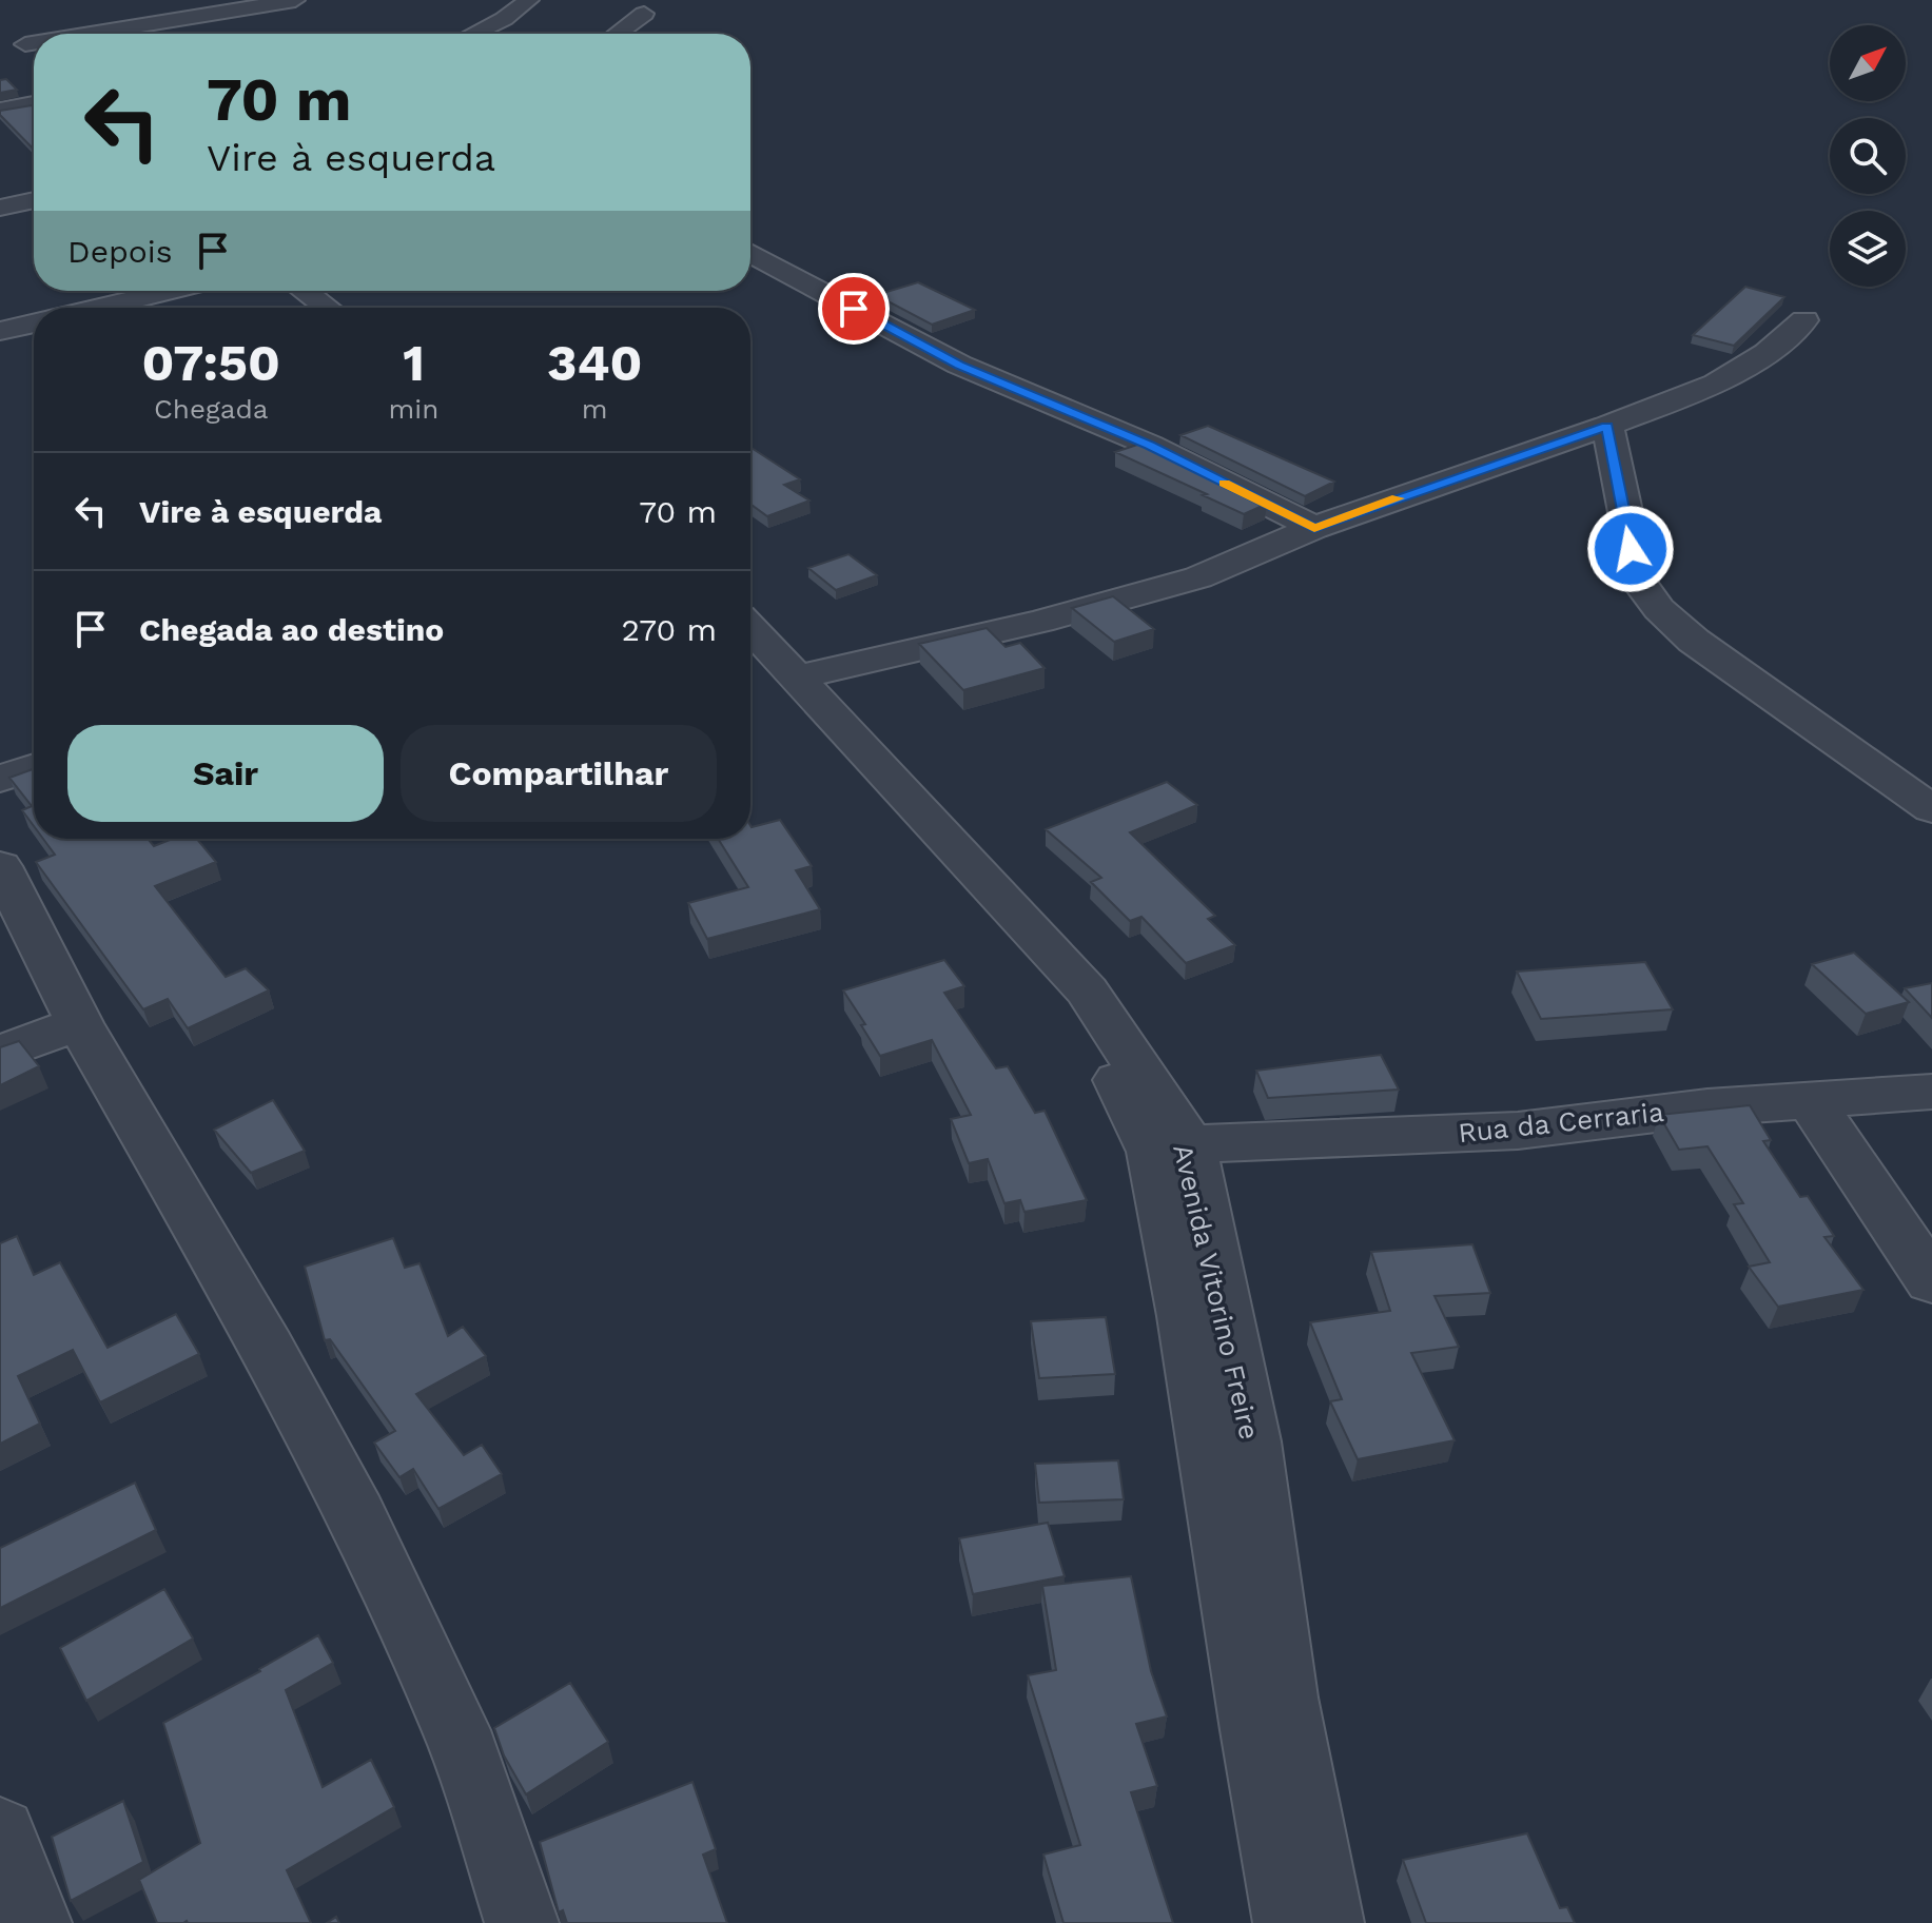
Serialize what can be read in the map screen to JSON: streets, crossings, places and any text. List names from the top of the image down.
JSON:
{
  "streets": {
    "street": ["Rua da Cerraria", "Avenida Vitorino Freire"]
  },
  "crossings": [
    ["Rua da Cerraria", "Avenida Vitorino Freire"]
  ],
  "north": "top right",
  "page": {
    "turn": ["70 m", "Vire à esquerda"],
    "then": "Depois",
    "eta": [
      "07:50",
      "Chegada",
      "1",
      "min",
      "340",
      "m"
    ],
    "list": [
      {
        "name": "Vire à esquerda",
        "value": "70 m"
      },
      {
        "name": "Chegada ao destino",
        "value": "270 m"
      }
    ],
    "buttons": ["Sair", "Compartilhar"]
  }
}
